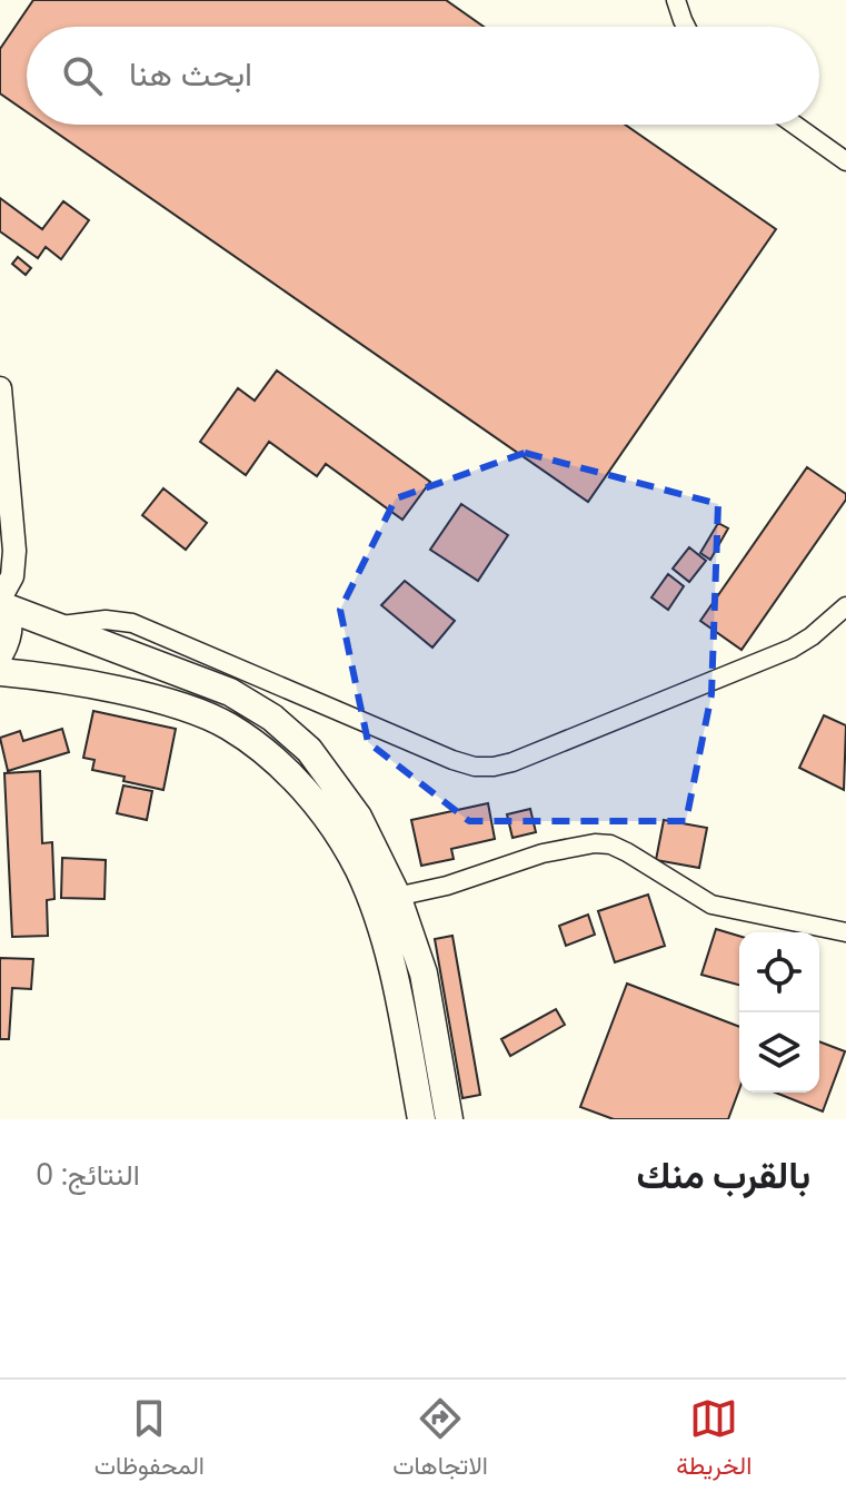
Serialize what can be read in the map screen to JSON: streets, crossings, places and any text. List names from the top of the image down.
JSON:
{
  "page": {
    "search": "ابحث هنا",
    "heading": ["بالقرب منك", "النتائج: 0"],
    "nav": ["الخريطة", "الاتجاهات", "المحفوظات"]
  }
}
